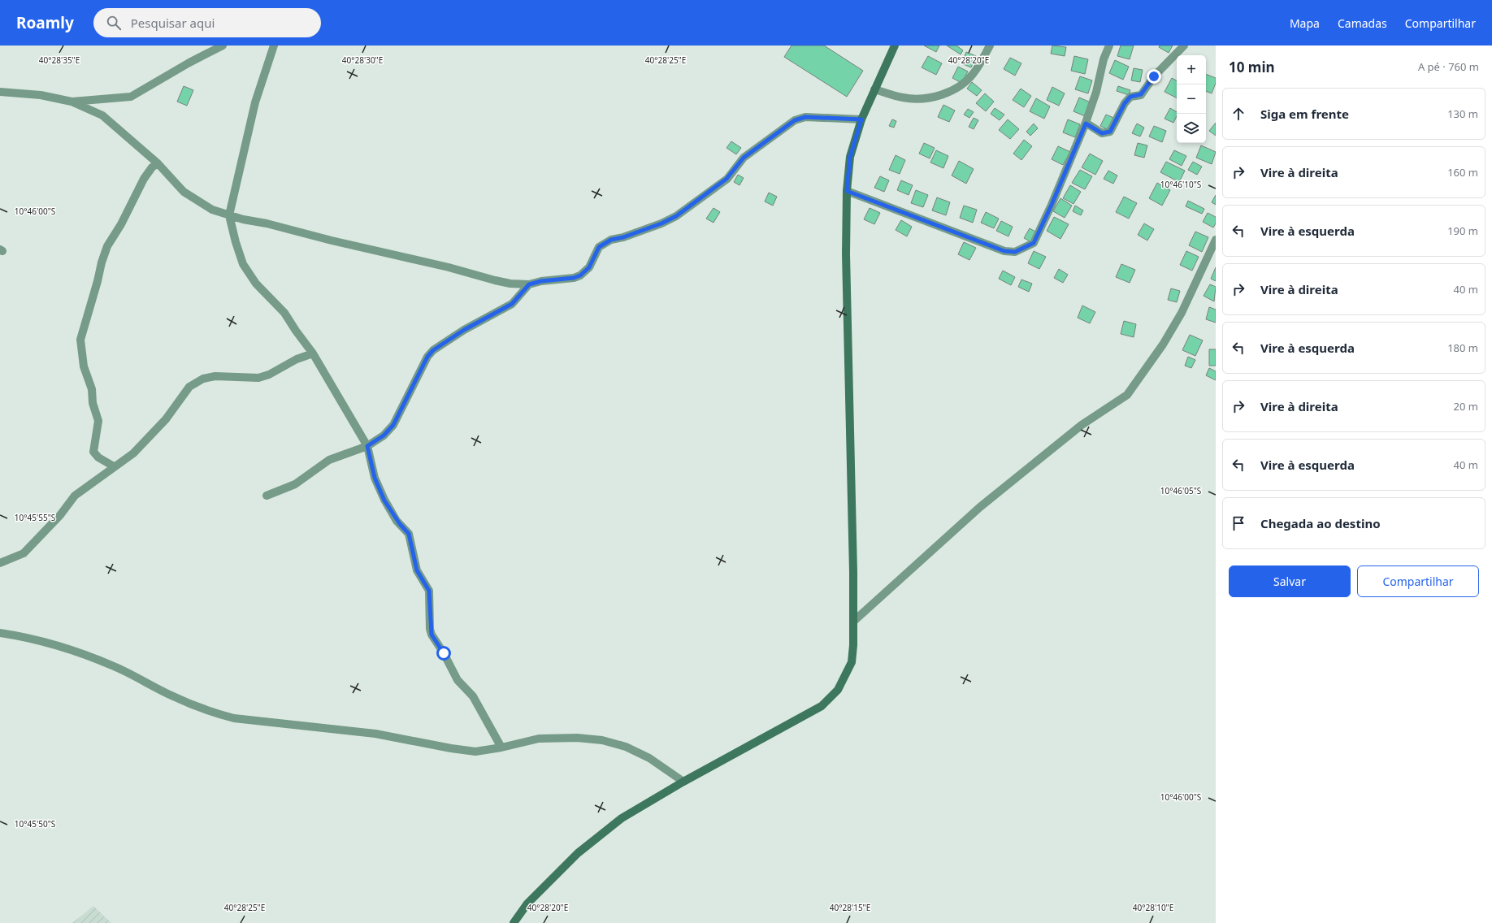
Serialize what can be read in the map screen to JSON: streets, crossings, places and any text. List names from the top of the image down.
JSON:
{
  "page": {
    "header": "Roamly",
    "search": "Pesquisar aqui",
    "nav": ["Mapa", "Camadas", "Compartilhar"],
    "heading": ["10 min", "A pé · 760 m"],
    "map_buttons": ["+", "−"],
    "list": [
      ["Siga em frente", "130 m"],
      ["Vire à direita", "160 m"],
      ["Vire à esquerda", "190 m"],
      ["Vire à direita", "40 m"],
      ["Vire à esquerda", "180 m"],
      ["Vire à direita", "20 m"],
      ["Vire à esquerda", "40 m"],
      "Chegada ao destino"
    ],
    "buttons": ["Salvar", "Compartilhar"]
  },
  "coordinates": [
    "40°28'35\"E",
    "40°28'30\"E",
    "40°28'25\"E",
    "40°28'20\"E",
    "10°46'10\"S",
    "10°46'00\"S",
    "10°46'05\"S",
    "10°45'55\"S",
    "10°45'50\"S",
    "40°28'15\"E",
    "40°28'10\"E"
  ]
}
